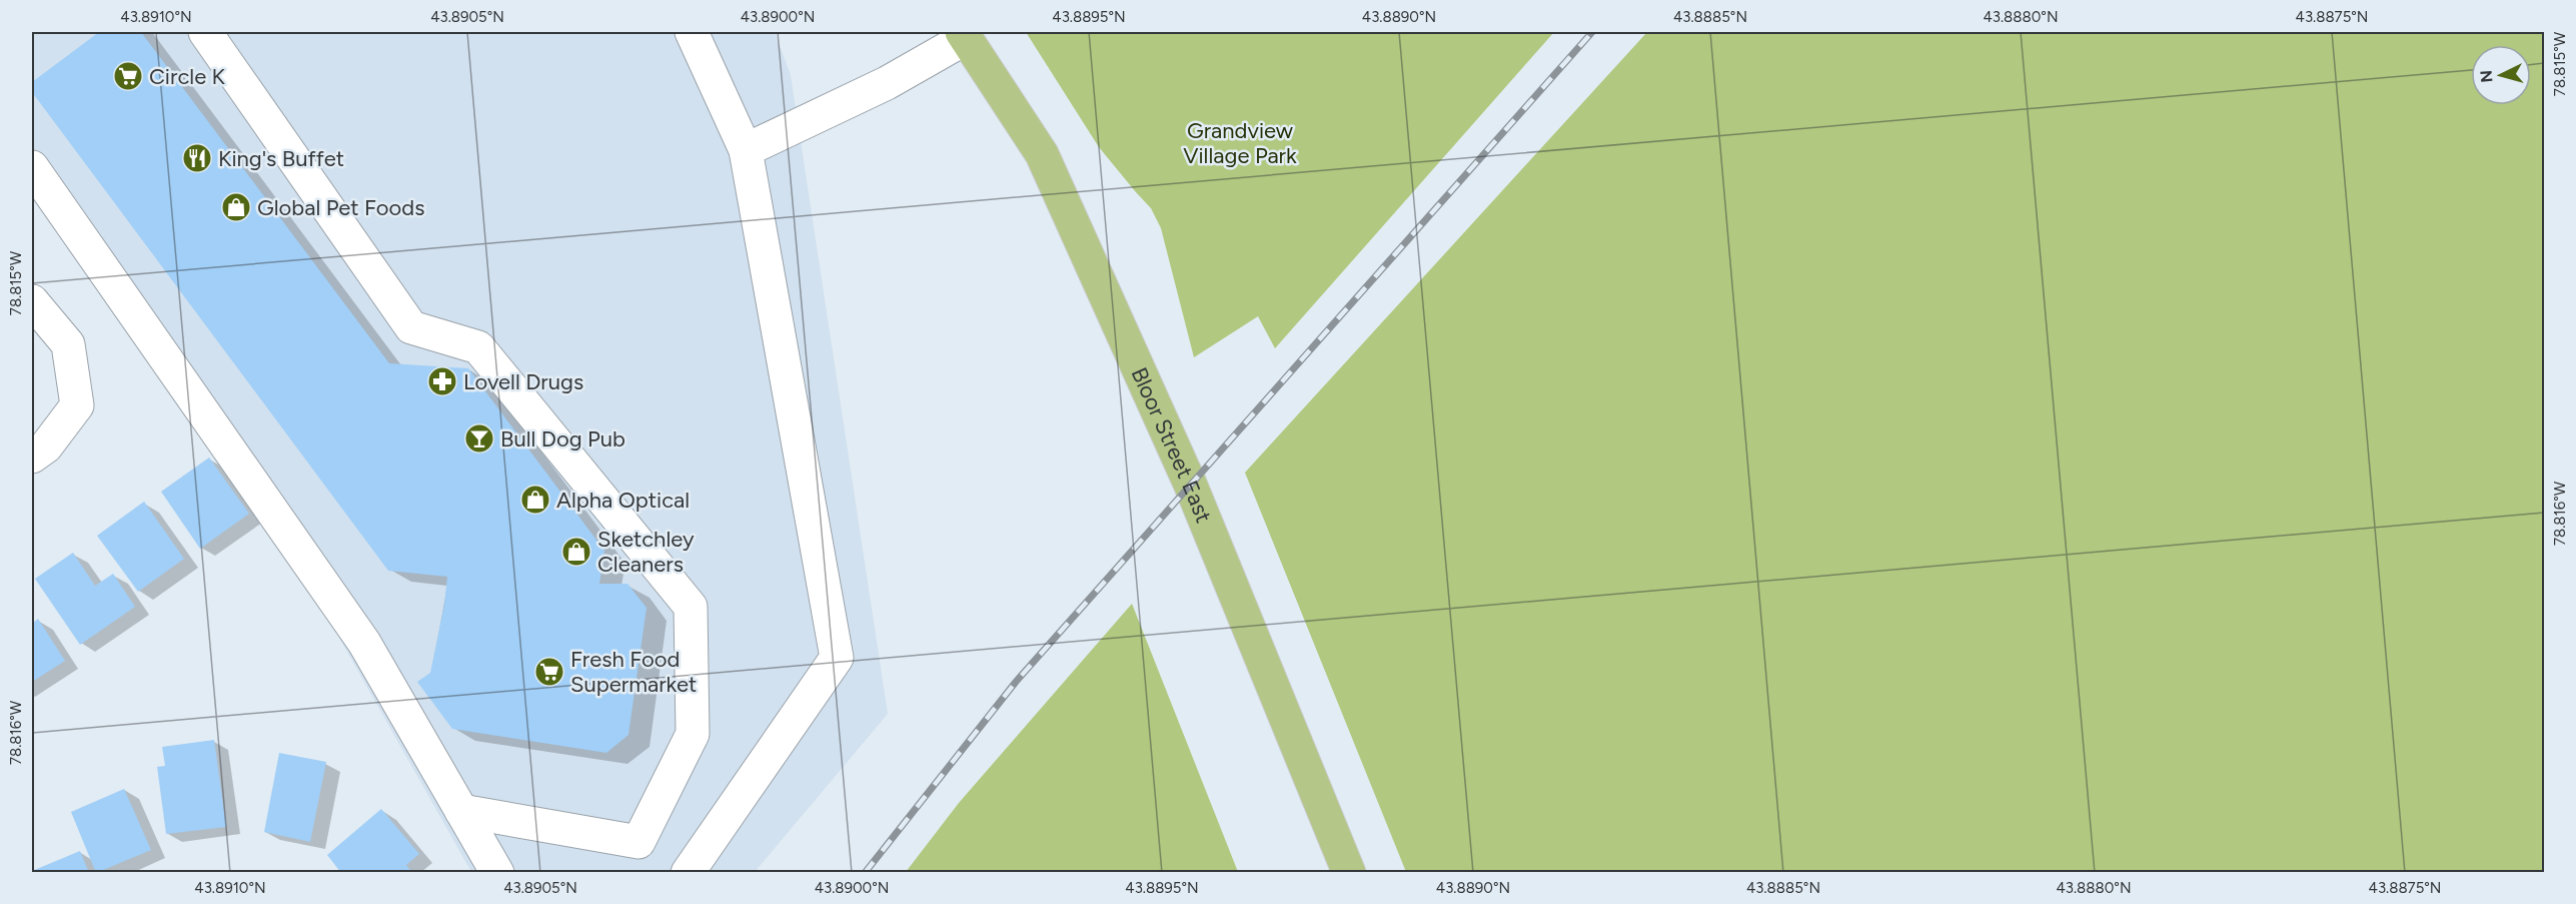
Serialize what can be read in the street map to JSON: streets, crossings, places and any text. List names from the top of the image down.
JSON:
{
  "streets": {
    "main road": ["Bloor Street East"]
  },
  "parks": ["Grandview Village Park"],
  "places": {
    "supermarket": ["Circle K", "Fresh Food Supermarket"],
    "restaurant": ["King's Buffet"],
    "shop": ["Global Pet Foods", "Alpha Optical", "Sketchley Cleaners"],
    "pharmacy": ["Lovell Drugs"],
    "bar": ["Bull Dog Pub"]
  },
  "north": "left",
  "coordinates": [
    "43.8910°N",
    "43.8905°N",
    "43.8900°N",
    "43.8895°N",
    "43.8890°N",
    "43.8885°N",
    "43.8880°N",
    "43.8875°N",
    "78.815°W",
    "78.816°W"
  ]
}
